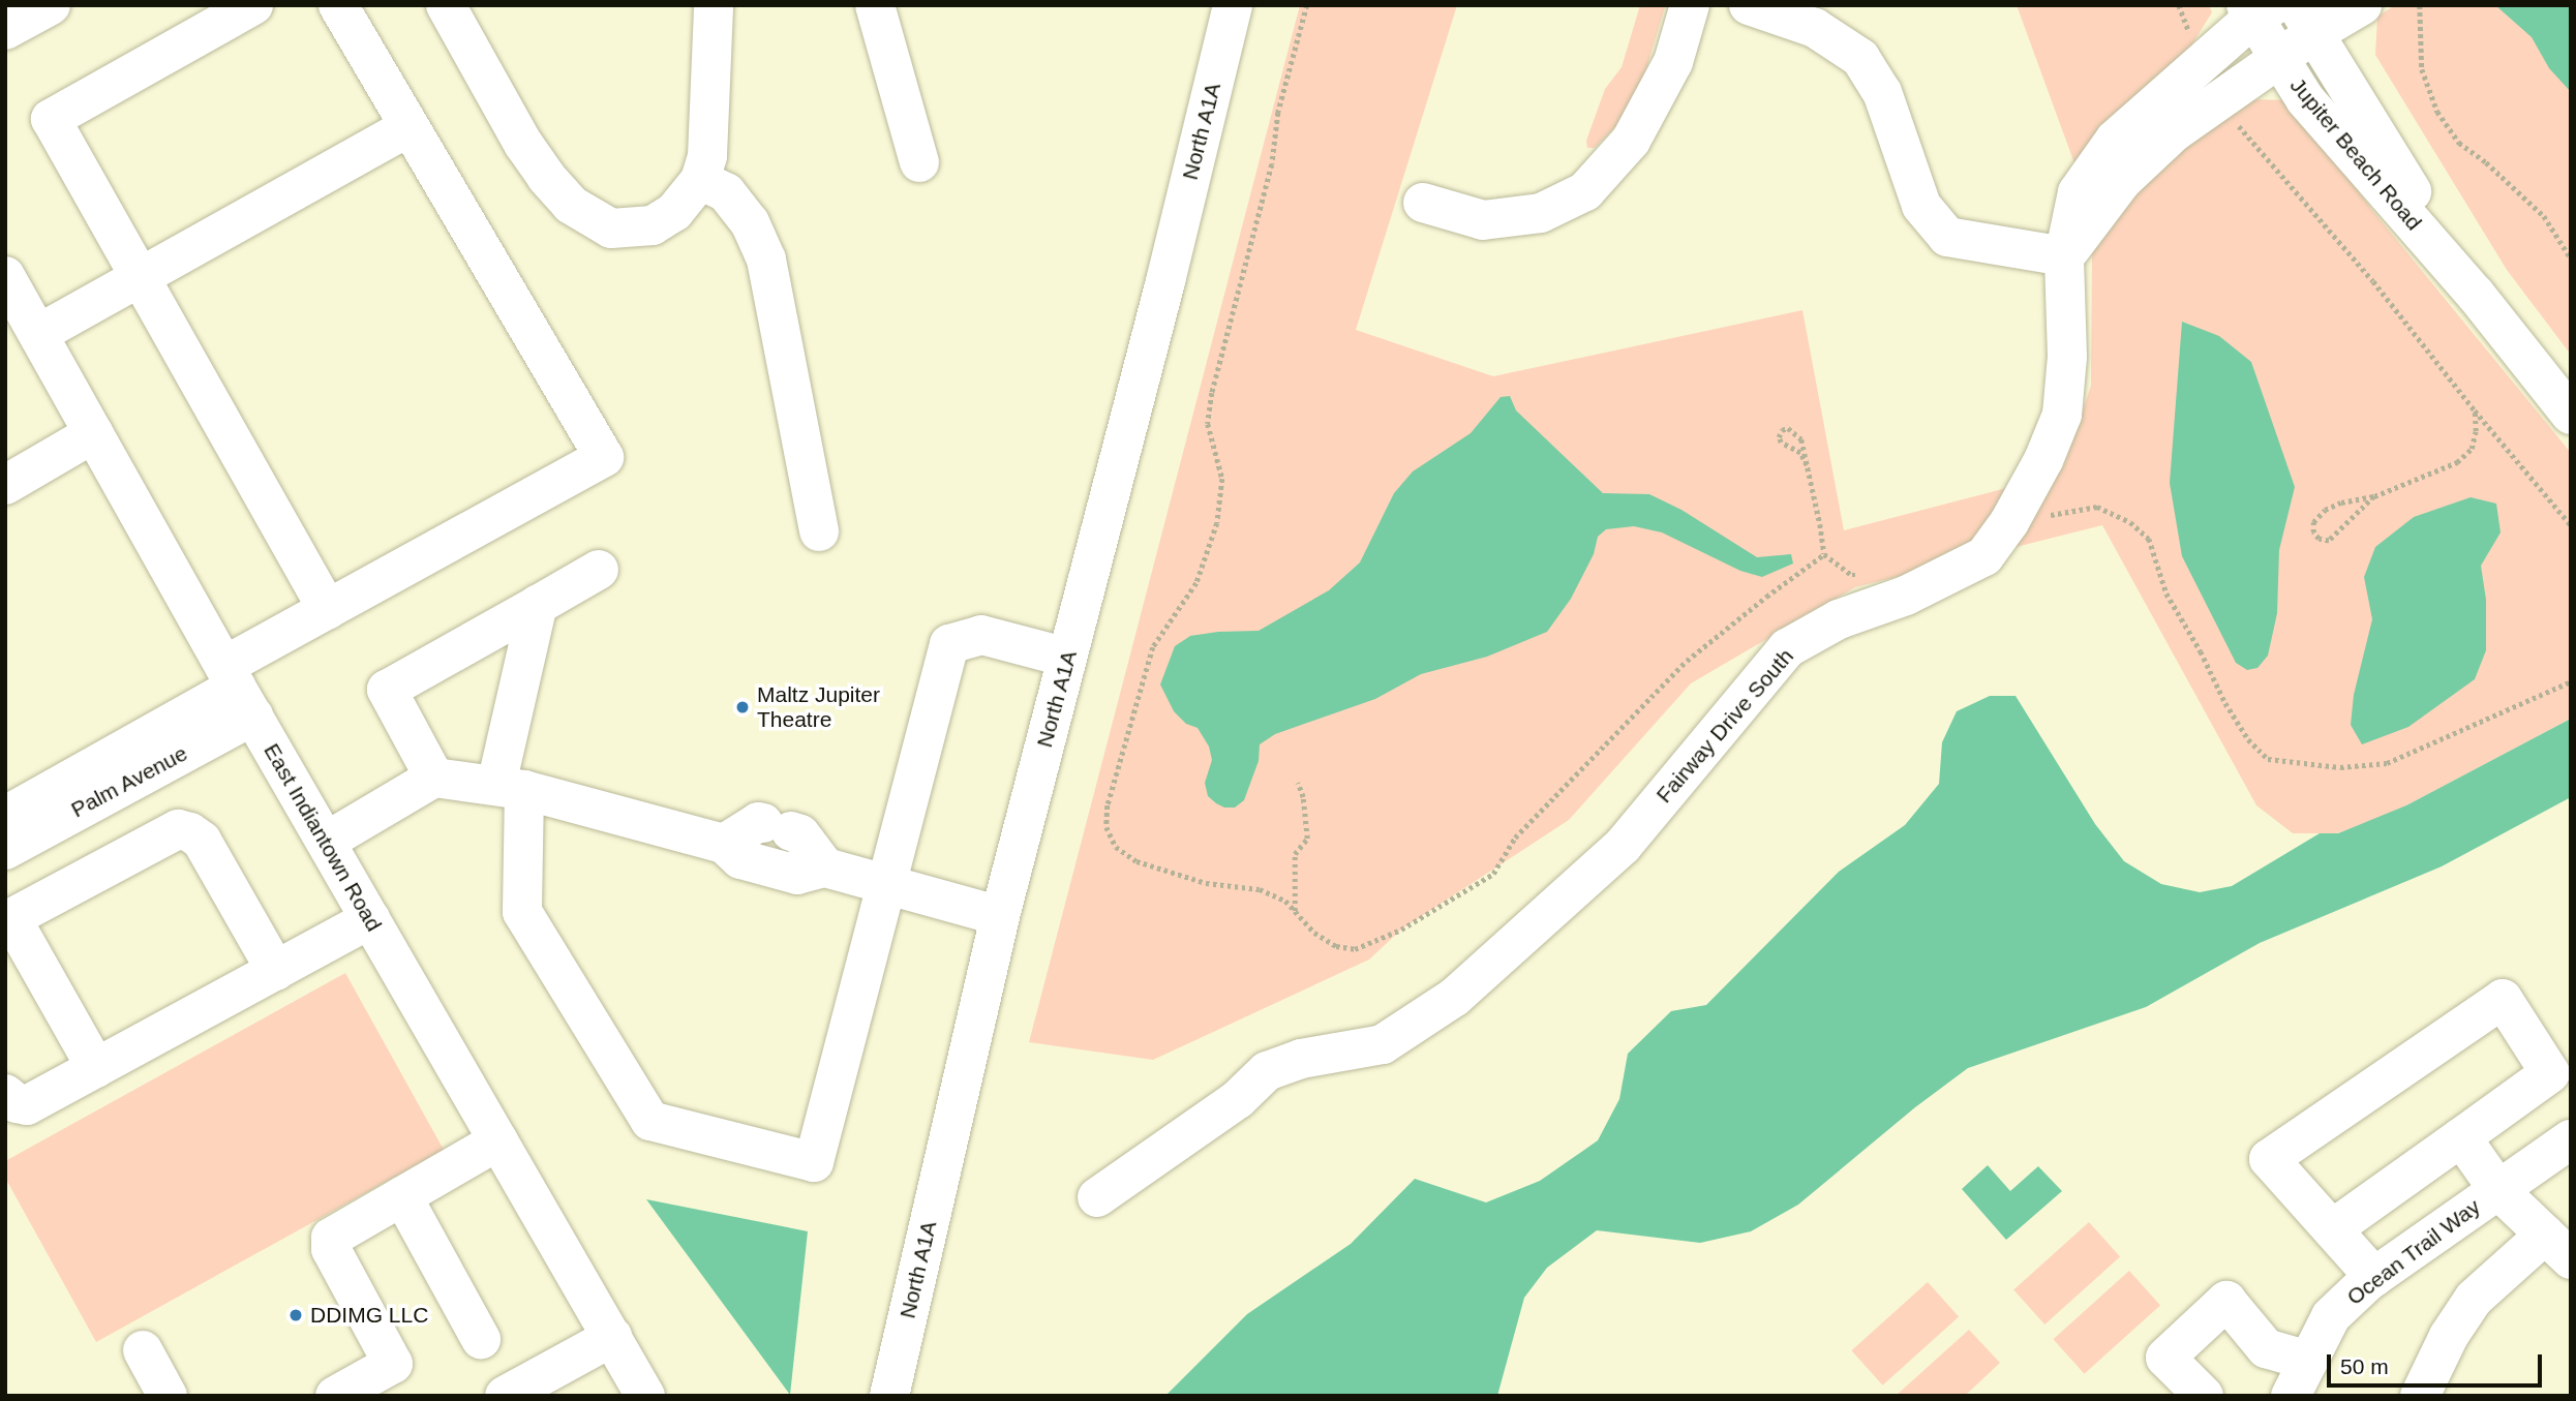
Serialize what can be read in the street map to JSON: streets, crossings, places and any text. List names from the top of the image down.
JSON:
{
  "streets": {
    "street": [
      "North A1A",
      "Jupiter Beach Road",
      "Fairway Drive South",
      "Palm Avenue",
      "East Indiantown Road",
      "Ocean Trail Way"
    ]
  },
  "crossings": [
    ["Jupiter Beach Road", "Fairway Drive South"],
    ["Palm Avenue", "East Indiantown Road"]
  ],
  "places": ["Maltz Jupiter Theatre", "DDIMG LLC"],
  "scale_bar": "50 m"
}
